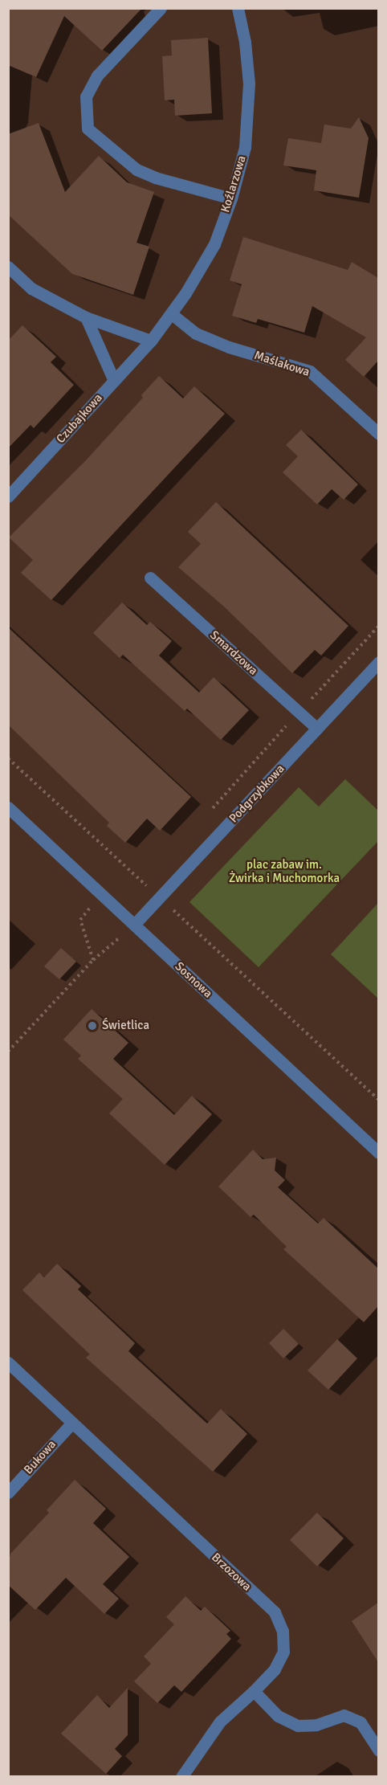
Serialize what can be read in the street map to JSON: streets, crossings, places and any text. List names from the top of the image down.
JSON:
{
  "streets": {
    "street": [
      "Koźlarzowa",
      "Maślakowa",
      "Czubajkowa",
      "Smardzowa",
      "Podgrzybkowa",
      "Sosnowa",
      "Bukowa",
      "Brzozowa"
    ]
  },
  "crossings": [
    ["Koźlarzowa", "Maślakowa"],
    ["Koźlarzowa", "Czubajkowa"],
    ["Smardzowa", "Podgrzybkowa"],
    ["Podgrzybkowa", "Sosnowa"],
    ["Bukowa", "Brzozowa"]
  ],
  "parks": ["plac zabaw im. Żwirka i Muchomorka"],
  "places": ["Świetlica"]
}
